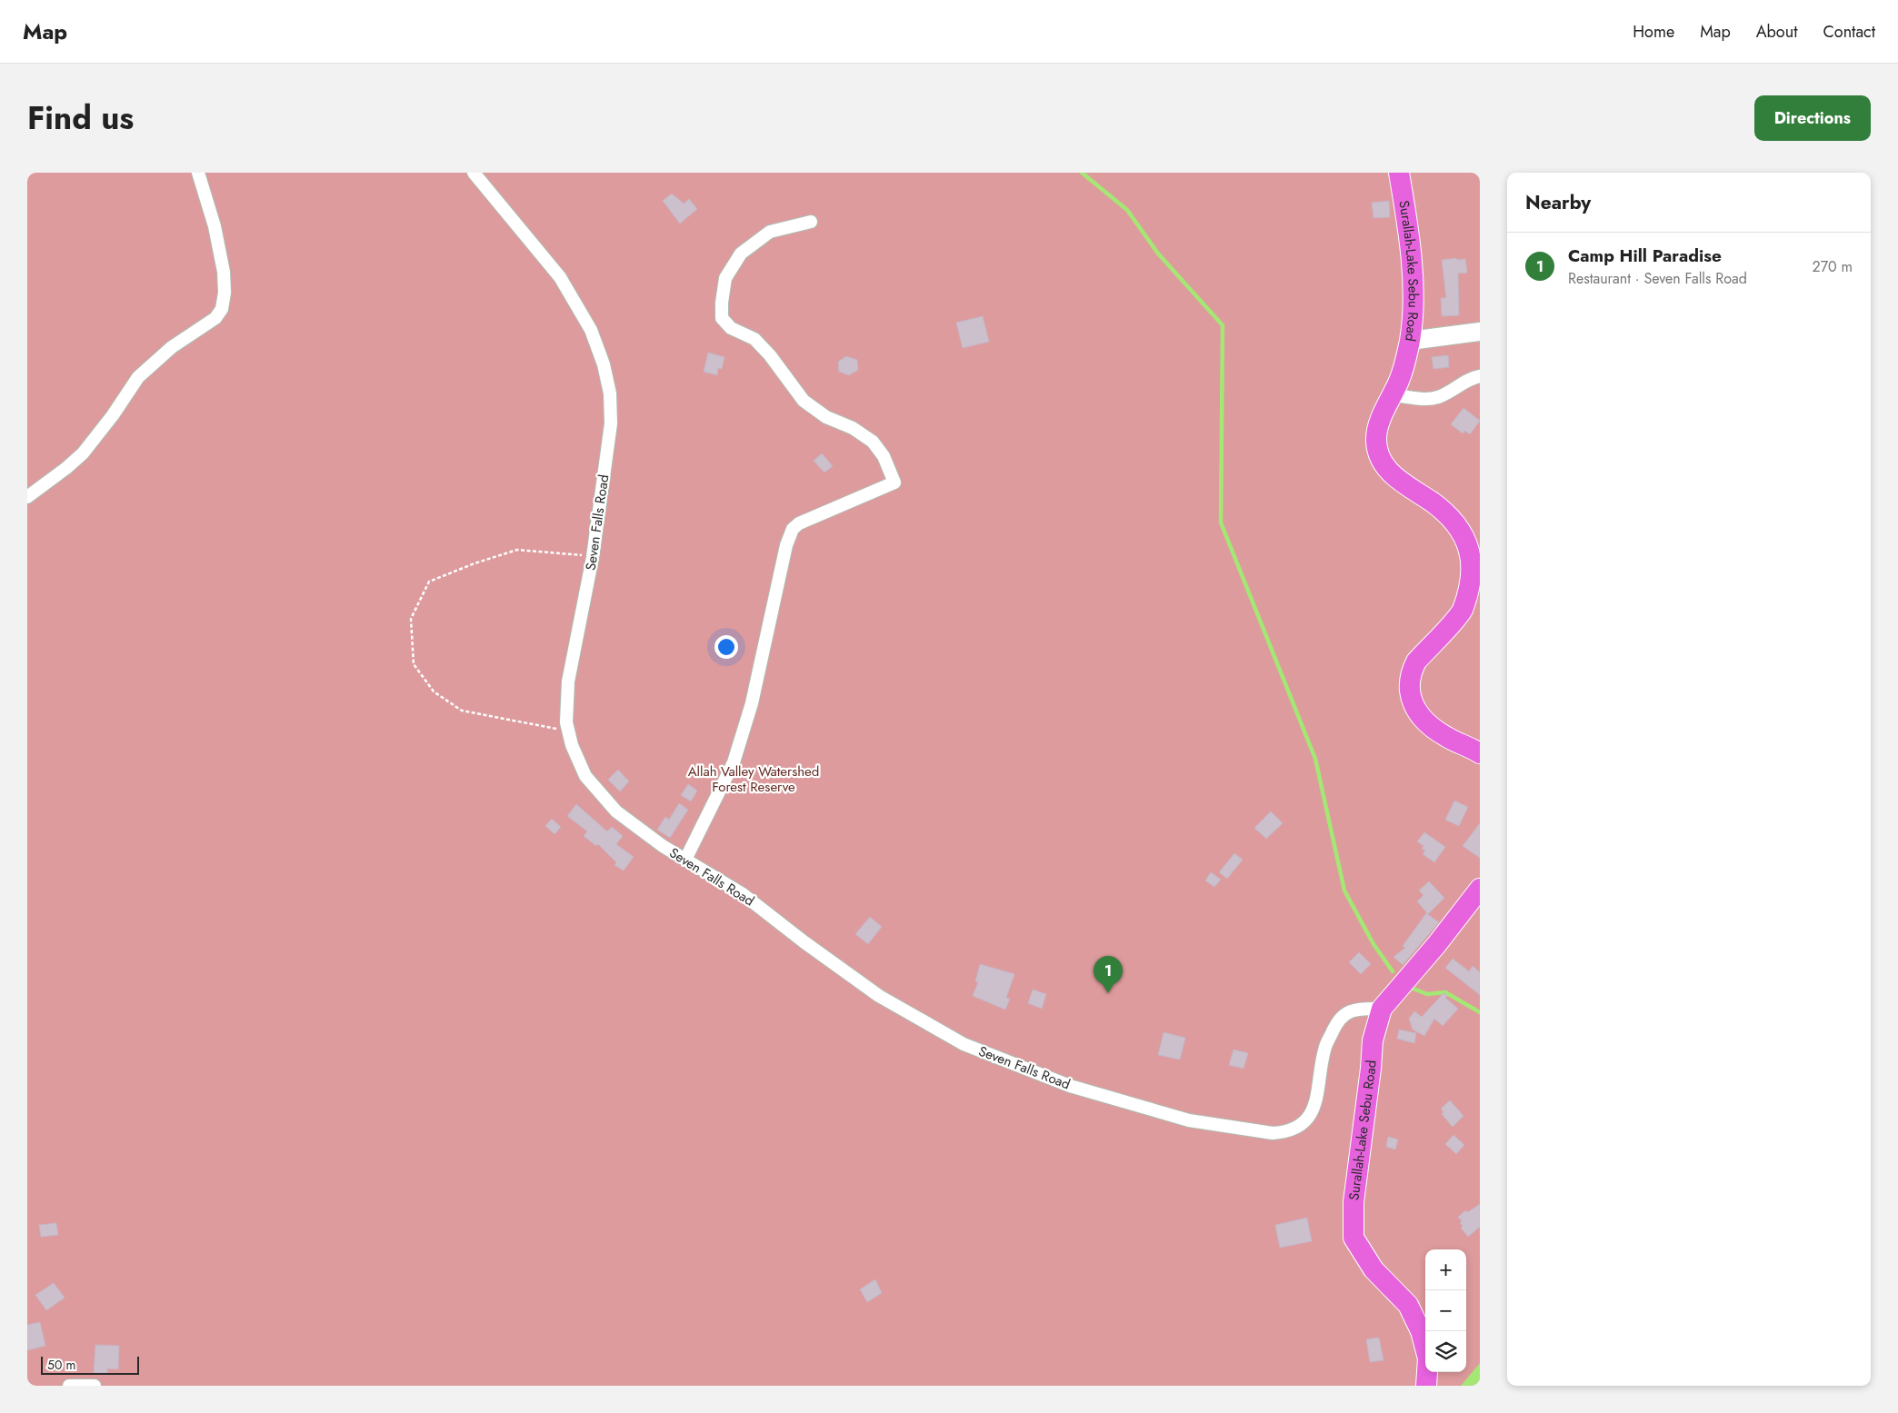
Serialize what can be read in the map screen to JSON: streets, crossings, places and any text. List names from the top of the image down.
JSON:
{
  "streets": {
    "main road": ["Surallah-Lake Sebu Road"],
    "street": ["Seven Falls Road"]
  },
  "crossings": [
    ["Surallah-Lake Sebu Road", "Seven Falls Road"]
  ],
  "parks": ["Allah Valley Watershed Forest Reserve"],
  "scale_bar": "50 m",
  "page": {
    "header": "Map",
    "nav": [
      "Home",
      "Map",
      "About",
      "Contact"
    ],
    "title": "Find us",
    "buttons": "Directions",
    "heading": "Nearby",
    "list": [
      {
        "mark": "1",
        "name": "Camp Hill Paradise",
        "note": "Restaurant · Seven Falls Road",
        "value": "270 m"
      }
    ],
    "pins": "1",
    "map_buttons": ["+", "−"],
    "scale": "50 m"
  }
}
